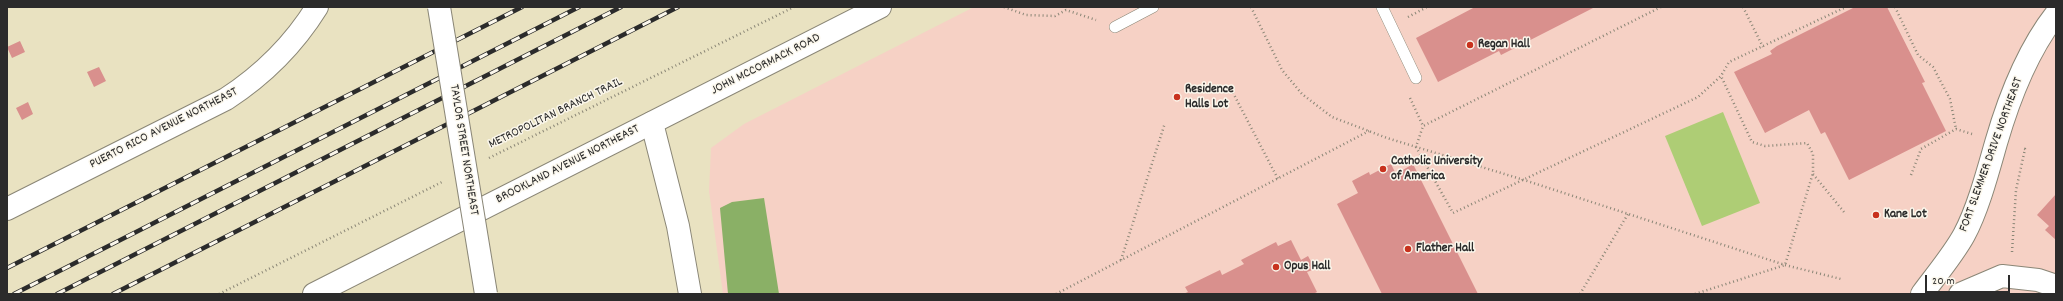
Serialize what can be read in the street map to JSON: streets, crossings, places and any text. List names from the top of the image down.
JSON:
{
  "streets": {
    "street": [
      "JOHN MCCORMACK ROAD",
      "PUERTO RICO AVENUE NORTHEAST",
      "TAYLOR STREET NORTHEAST",
      "FORT SLEMMER DRIVE NORTHEAST",
      "BROOKLAND AVENUE NORTHEAST"
    ],
    "path": ["METROPOLITAN BRANCH TRAIL"]
  },
  "crossings": [
    ["JOHN MCCORMACK ROAD", "BROOKLAND AVENUE NORTHEAST"]
  ],
  "places": [
    "Regan Hall",
    "Residence Halls Lot",
    "Catholic University of America",
    "Kane Lot",
    "Flather Hall",
    "Opus Hall"
  ],
  "scale_bar": "20 m"
}
